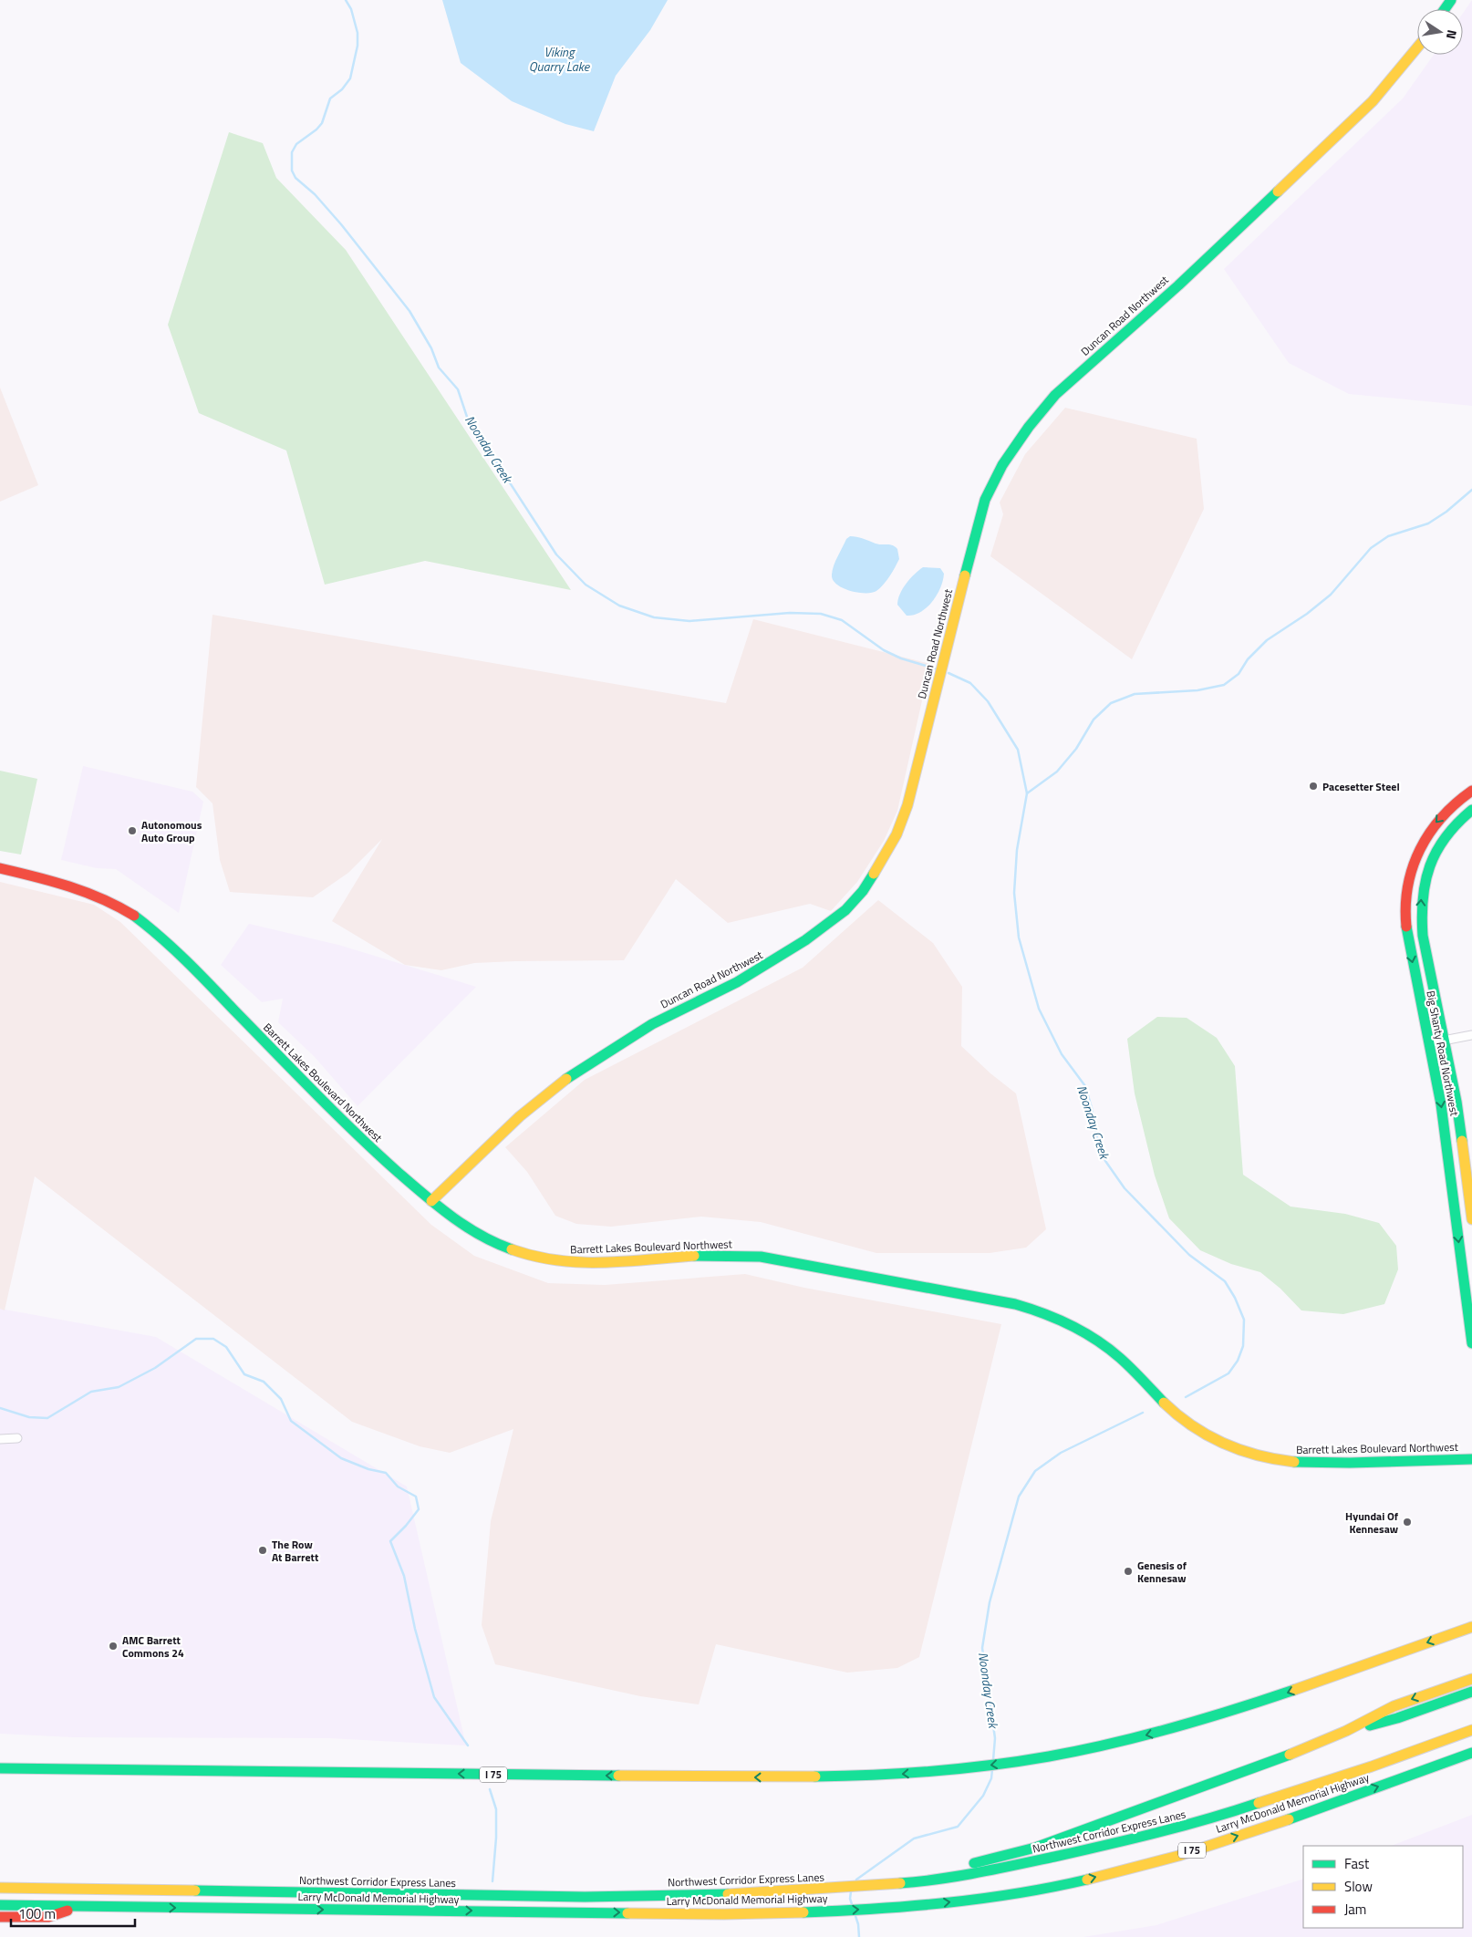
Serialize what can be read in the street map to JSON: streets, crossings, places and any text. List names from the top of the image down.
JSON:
{
  "streets": {
    "main road": [
      "Duncan Road Northwest",
      "Big Shanty Road Northwest",
      "Barrett Lakes Boulevard Northwest",
      "I 75",
      "Larry McDonald Memorial Highway",
      "Northwest Corridor Express Lanes"
    ]
  },
  "crossings": [
    ["Duncan Road Northwest", "Barrett Lakes Boulevard Northwest"]
  ],
  "water": ["Viking Quarry Lake", "Noonday Creek"],
  "places": [
    "Pacesetter Steel",
    "Autonomous Auto Group",
    "Hyundai Of Kennesaw",
    "The Row At Barrett",
    "Genesis of Kennesaw",
    "AMC Barrett Commons 24"
  ],
  "legend": ["Fast", "Slow", "Jam"],
  "scale_bar": "100 m",
  "north": "right"
}
